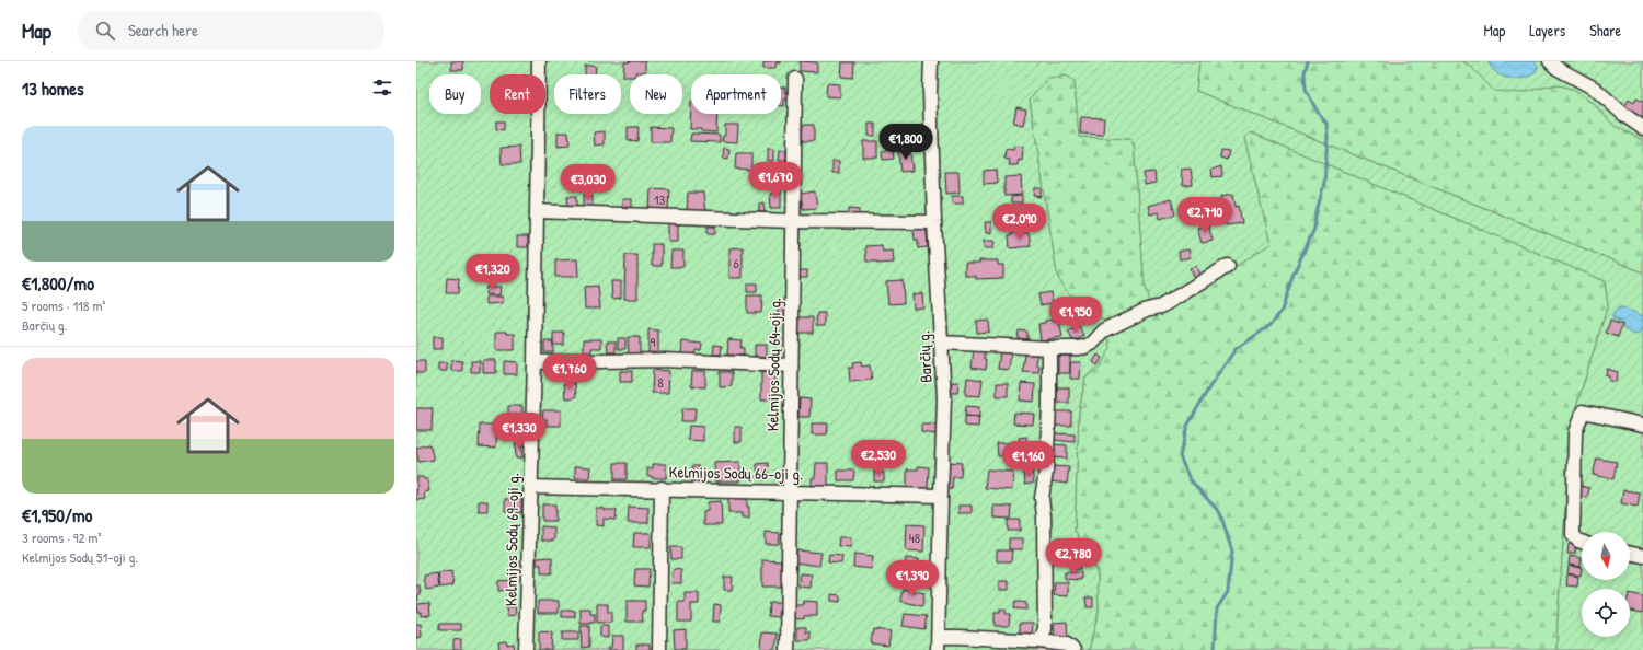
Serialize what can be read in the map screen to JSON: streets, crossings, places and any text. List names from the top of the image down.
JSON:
{
  "streets": {
    "street": [
      "Barčių g.",
      "Kelmijos Sodų 64-oji g.",
      "Kelmijos Sodų 66-oji g.",
      "Kelmijos Sodų 69-oji g."
    ]
  },
  "crossings": [
    ["Barčių g.", "Kelmijos Sodų 66-oji g."],
    ["Kelmijos Sodų 64-oji g.", "Kelmijos Sodų 66-oji g."],
    ["Kelmijos Sodų 66-oji g.", "Kelmijos Sodų 69-oji g."]
  ],
  "house_numbers": [
    "13",
    "6",
    "9",
    "8",
    "48"
  ],
  "north": "bottom",
  "page": {
    "header": "Map",
    "search": "Search here",
    "nav": ["Map", "Layers", "Share"],
    "heading": "13 homes",
    "chip": [
      "Buy",
      "Rent",
      "Filters",
      "New",
      "Apartment"
    ],
    "list": [
      {
        "name": "€1,800/mo",
        "note": "5 rooms · 118 m² · Barčių g."
      },
      {
        "name": "€1,950/mo",
        "note": "3 rooms · 92 m² · Kelmijos Sodų 51-oji g."
      }
    ],
    "price": [
      "€1,800",
      "€1,670",
      "€3,030",
      "€2,710",
      "€2,090",
      "€1,320",
      "€1,950",
      "€1,760",
      "€1,330",
      "€2,530",
      "€1,160",
      "€2,780",
      "€1,390"
    ]
  }
}
